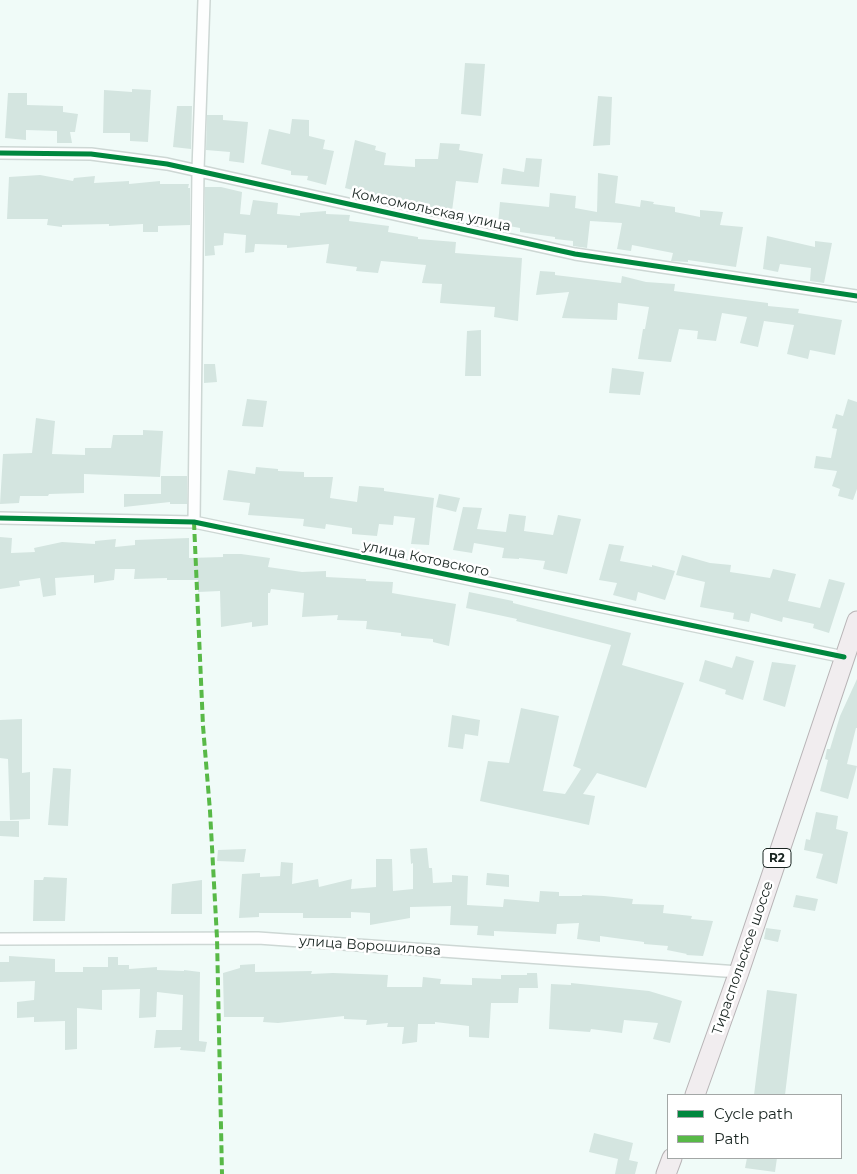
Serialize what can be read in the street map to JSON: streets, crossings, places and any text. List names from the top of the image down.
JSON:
{
  "streets": {
    "main road": ["R2", "Тираспольское шоссе"],
    "street": ["Комсомольская улица", "улица Котовского", "улица Ворошилова"]
  },
  "crossings": [
    ["улица Котовского", "Тираспольское шоссе"],
    ["улица Ворошилова", "Тираспольское шоссе"]
  ],
  "legend": ["Cycle path", "Path"]
}
